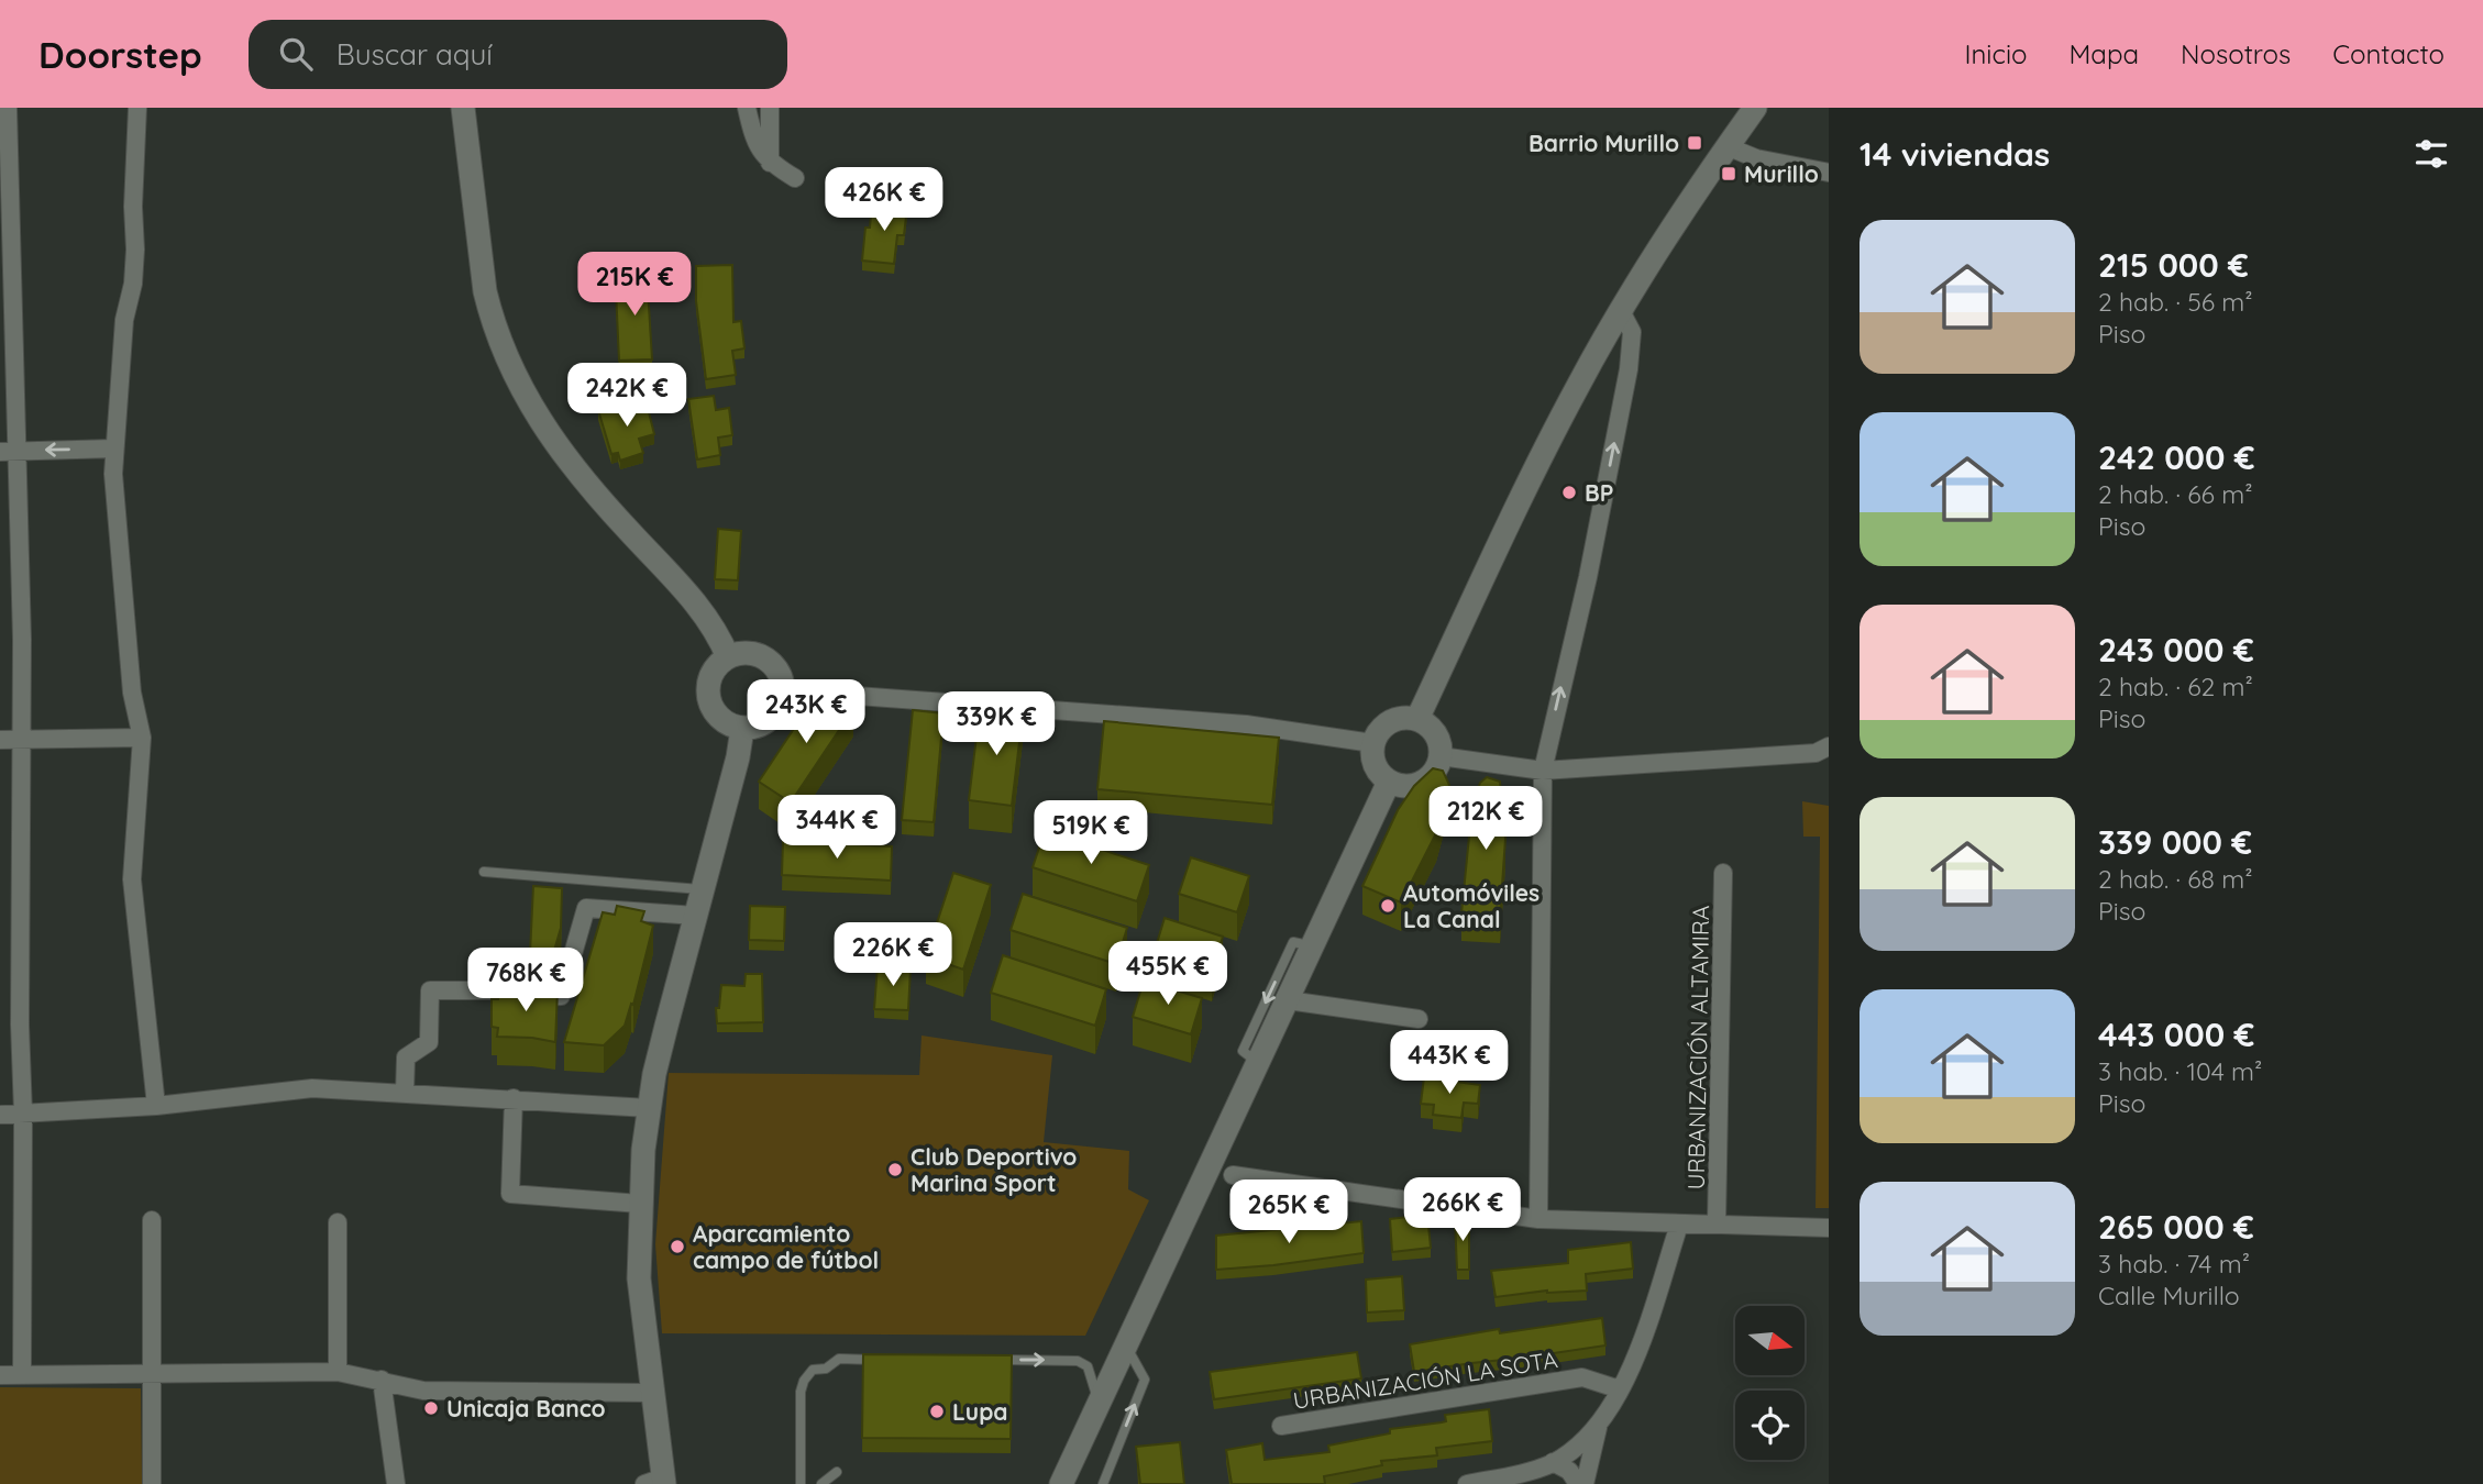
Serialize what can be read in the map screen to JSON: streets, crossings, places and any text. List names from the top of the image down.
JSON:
{
  "streets": {
    "street": ["URBANIZACIÓN ALTAMIRA", "URBANIZACIÓN LA SOTA"]
  },
  "places": {
    "transit": ["Barrio Murillo", "Murillo"],
    "other": [
      "BP",
      "Automóviles La Canal",
      "Club Deportivo Marina Sport",
      "Aparcamiento campo de fútbol",
      "Unicaja Banco",
      "Lupa"
    ]
  },
  "north": "right",
  "page": {
    "header": "Doorstep",
    "search": "Buscar aquí",
    "nav": [
      "Inicio",
      "Mapa",
      "Nosotros",
      "Contacto"
    ],
    "heading": "14 viviendas",
    "price": [
      "426K €",
      "215K €",
      "242K €",
      "243K €",
      "339K €",
      "212K €",
      "344K €",
      "519K €",
      "226K €",
      "455K €",
      "768K €",
      "443K €",
      "266K €",
      "265K €"
    ],
    "list": [
      {
        "name": "215 000 €",
        "note": "2 hab. · 56 m² · Piso"
      },
      {
        "name": "242 000 €",
        "note": "2 hab. · 66 m² · Piso"
      },
      {
        "name": "243 000 €",
        "note": "2 hab. · 62 m² · Piso"
      },
      {
        "name": "339 000 €",
        "note": "2 hab. · 68 m² · Piso"
      },
      {
        "name": "443 000 €",
        "note": "3 hab. · 104 m² · Piso"
      },
      {
        "name": "265 000 €",
        "note": "3 hab. · 74 m² · Calle Murillo"
      }
    ]
  }
}
